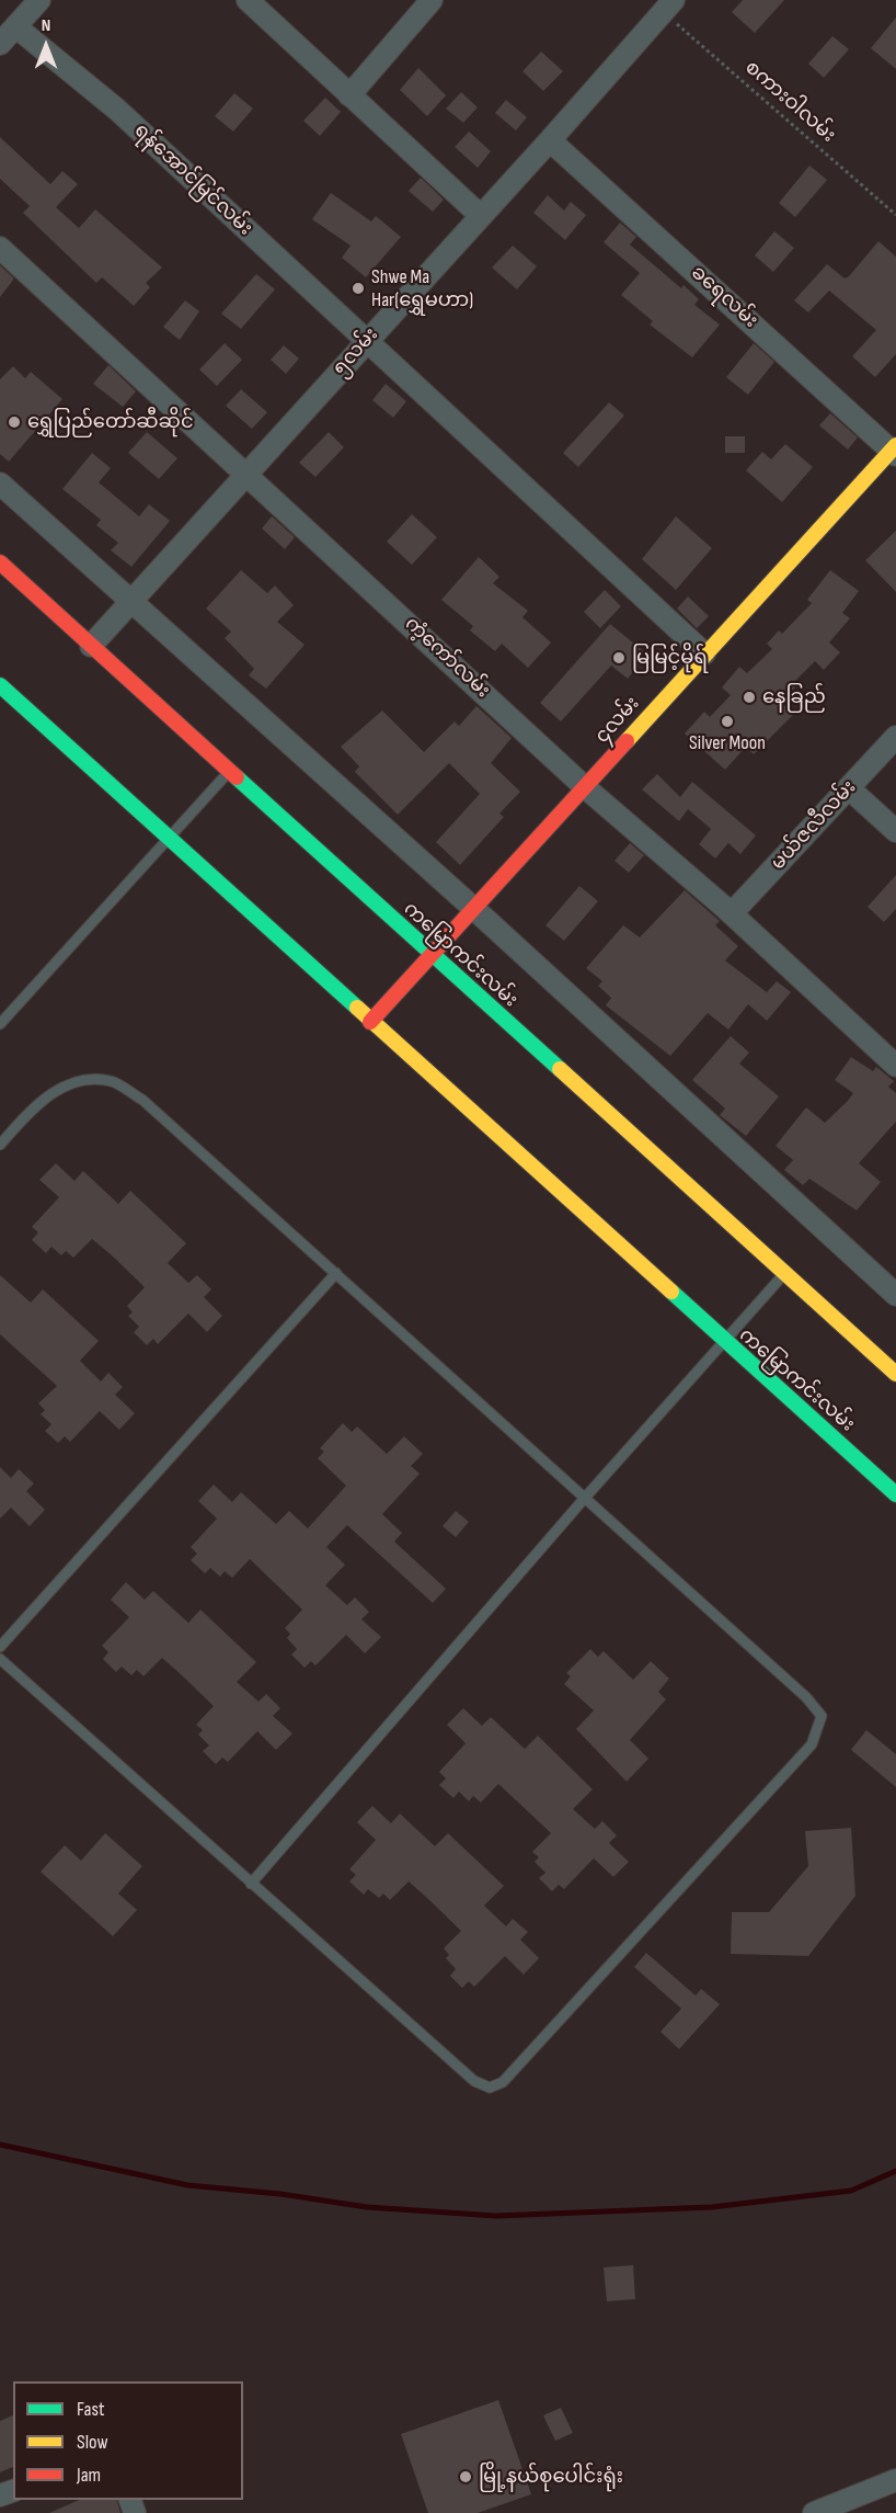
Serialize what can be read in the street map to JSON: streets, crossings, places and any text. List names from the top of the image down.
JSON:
{
  "streets": {
    "main road": ["၄လမ်း", "ကမြောကင်းလမ်း"],
    "street": [
      "ရန်အောင်မြင်လမ်း",
      "ခရေလမ်း",
      "၅လမ်း",
      "ကံ့ကော်လမ်း",
      "မယ်ဇလီလမ်း"
    ],
    "path": ["စကားဝါလမ်း"]
  },
  "crossings": [
    ["စကားဝါလမ်း", "၅လမ်း"],
    ["ရန်အောင်မြင်လမ်း", "၅လမ်း"],
    ["ရန်အောင်မြင်လမ်း", "၄လမ်း"],
    ["ခရေလမ်း", "၅လမ်း"],
    ["ခရေလမ်း", "၄လမ်း"],
    ["၅လမ်း", "ကံ့ကော်လမ်း"],
    ["၅လမ်း", "ကမြောကင်းလမ်း"],
    ["ကံ့ကော်လမ်း", "၄လမ်း"],
    ["ကံ့ကော်လမ်း", "မယ်ဇလီလမ်း"],
    ["၄လမ်း", "ကမြောကင်းလမ်း"]
  ],
  "places": [
    "Shwe Ma Har(‌‌ရွှေမဟာ)",
    "ရွှေပြည်တော်ဆီဆိုင်",
    "မြမြင့်မိုရ်",
    "နေခြည်",
    "Silver Moon",
    "မြို့နယ်စုပေါင်းရုံး"
  ],
  "legend": ["Fast", "Slow", "Jam"],
  "north": "top"
}
